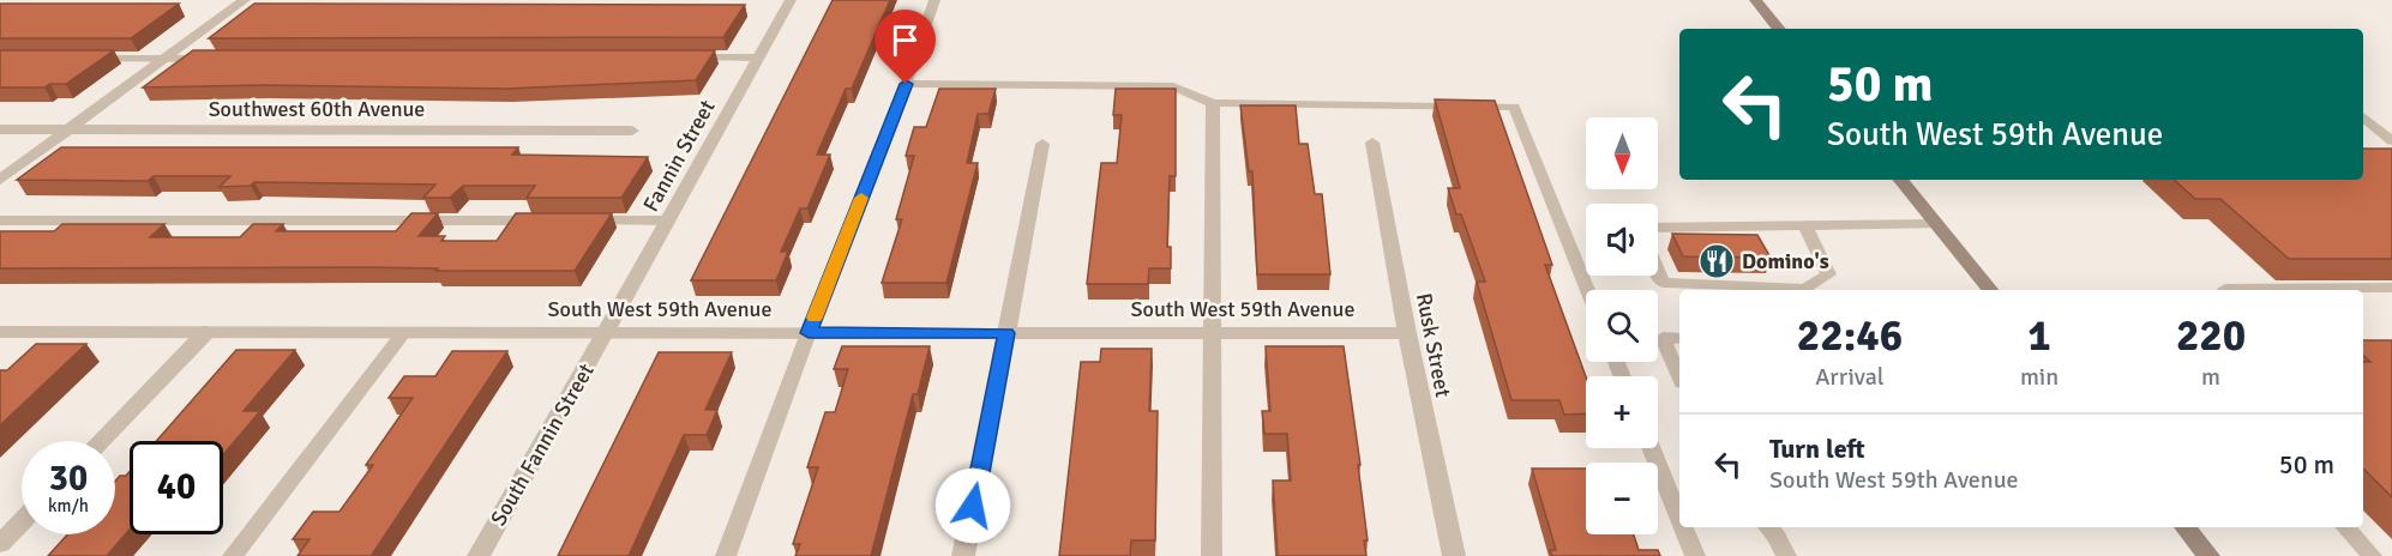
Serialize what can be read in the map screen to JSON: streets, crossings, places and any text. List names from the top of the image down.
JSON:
{
  "streets": {
    "street": [
      "Southwest 60th Avenue",
      "Fannin Street",
      "South West 59th Avenue",
      "Rusk Street",
      "South Fannin Street"
    ]
  },
  "crossings": [
    ["Fannin Street", "South West 59th Avenue"],
    ["Fannin Street", "South Fannin Street"],
    ["South West 59th Avenue", "Rusk Street"],
    ["South West 59th Avenue", "South Fannin Street"]
  ],
  "places": {
    "restaurant": ["Domino's"]
  },
  "north": "bottom",
  "page": {
    "turn": ["50 m", "South West 59th Avenue"],
    "map_buttons": ["+", "−"],
    "eta": [
      "22:46",
      "Arrival",
      "1",
      "min",
      "220",
      "m"
    ],
    "list": [
      {
        "name": "Turn left",
        "note": "South West 59th Avenue",
        "value": "50 m"
      }
    ],
    "speed": "30 km/h",
    "limit": "40"
  }
}
